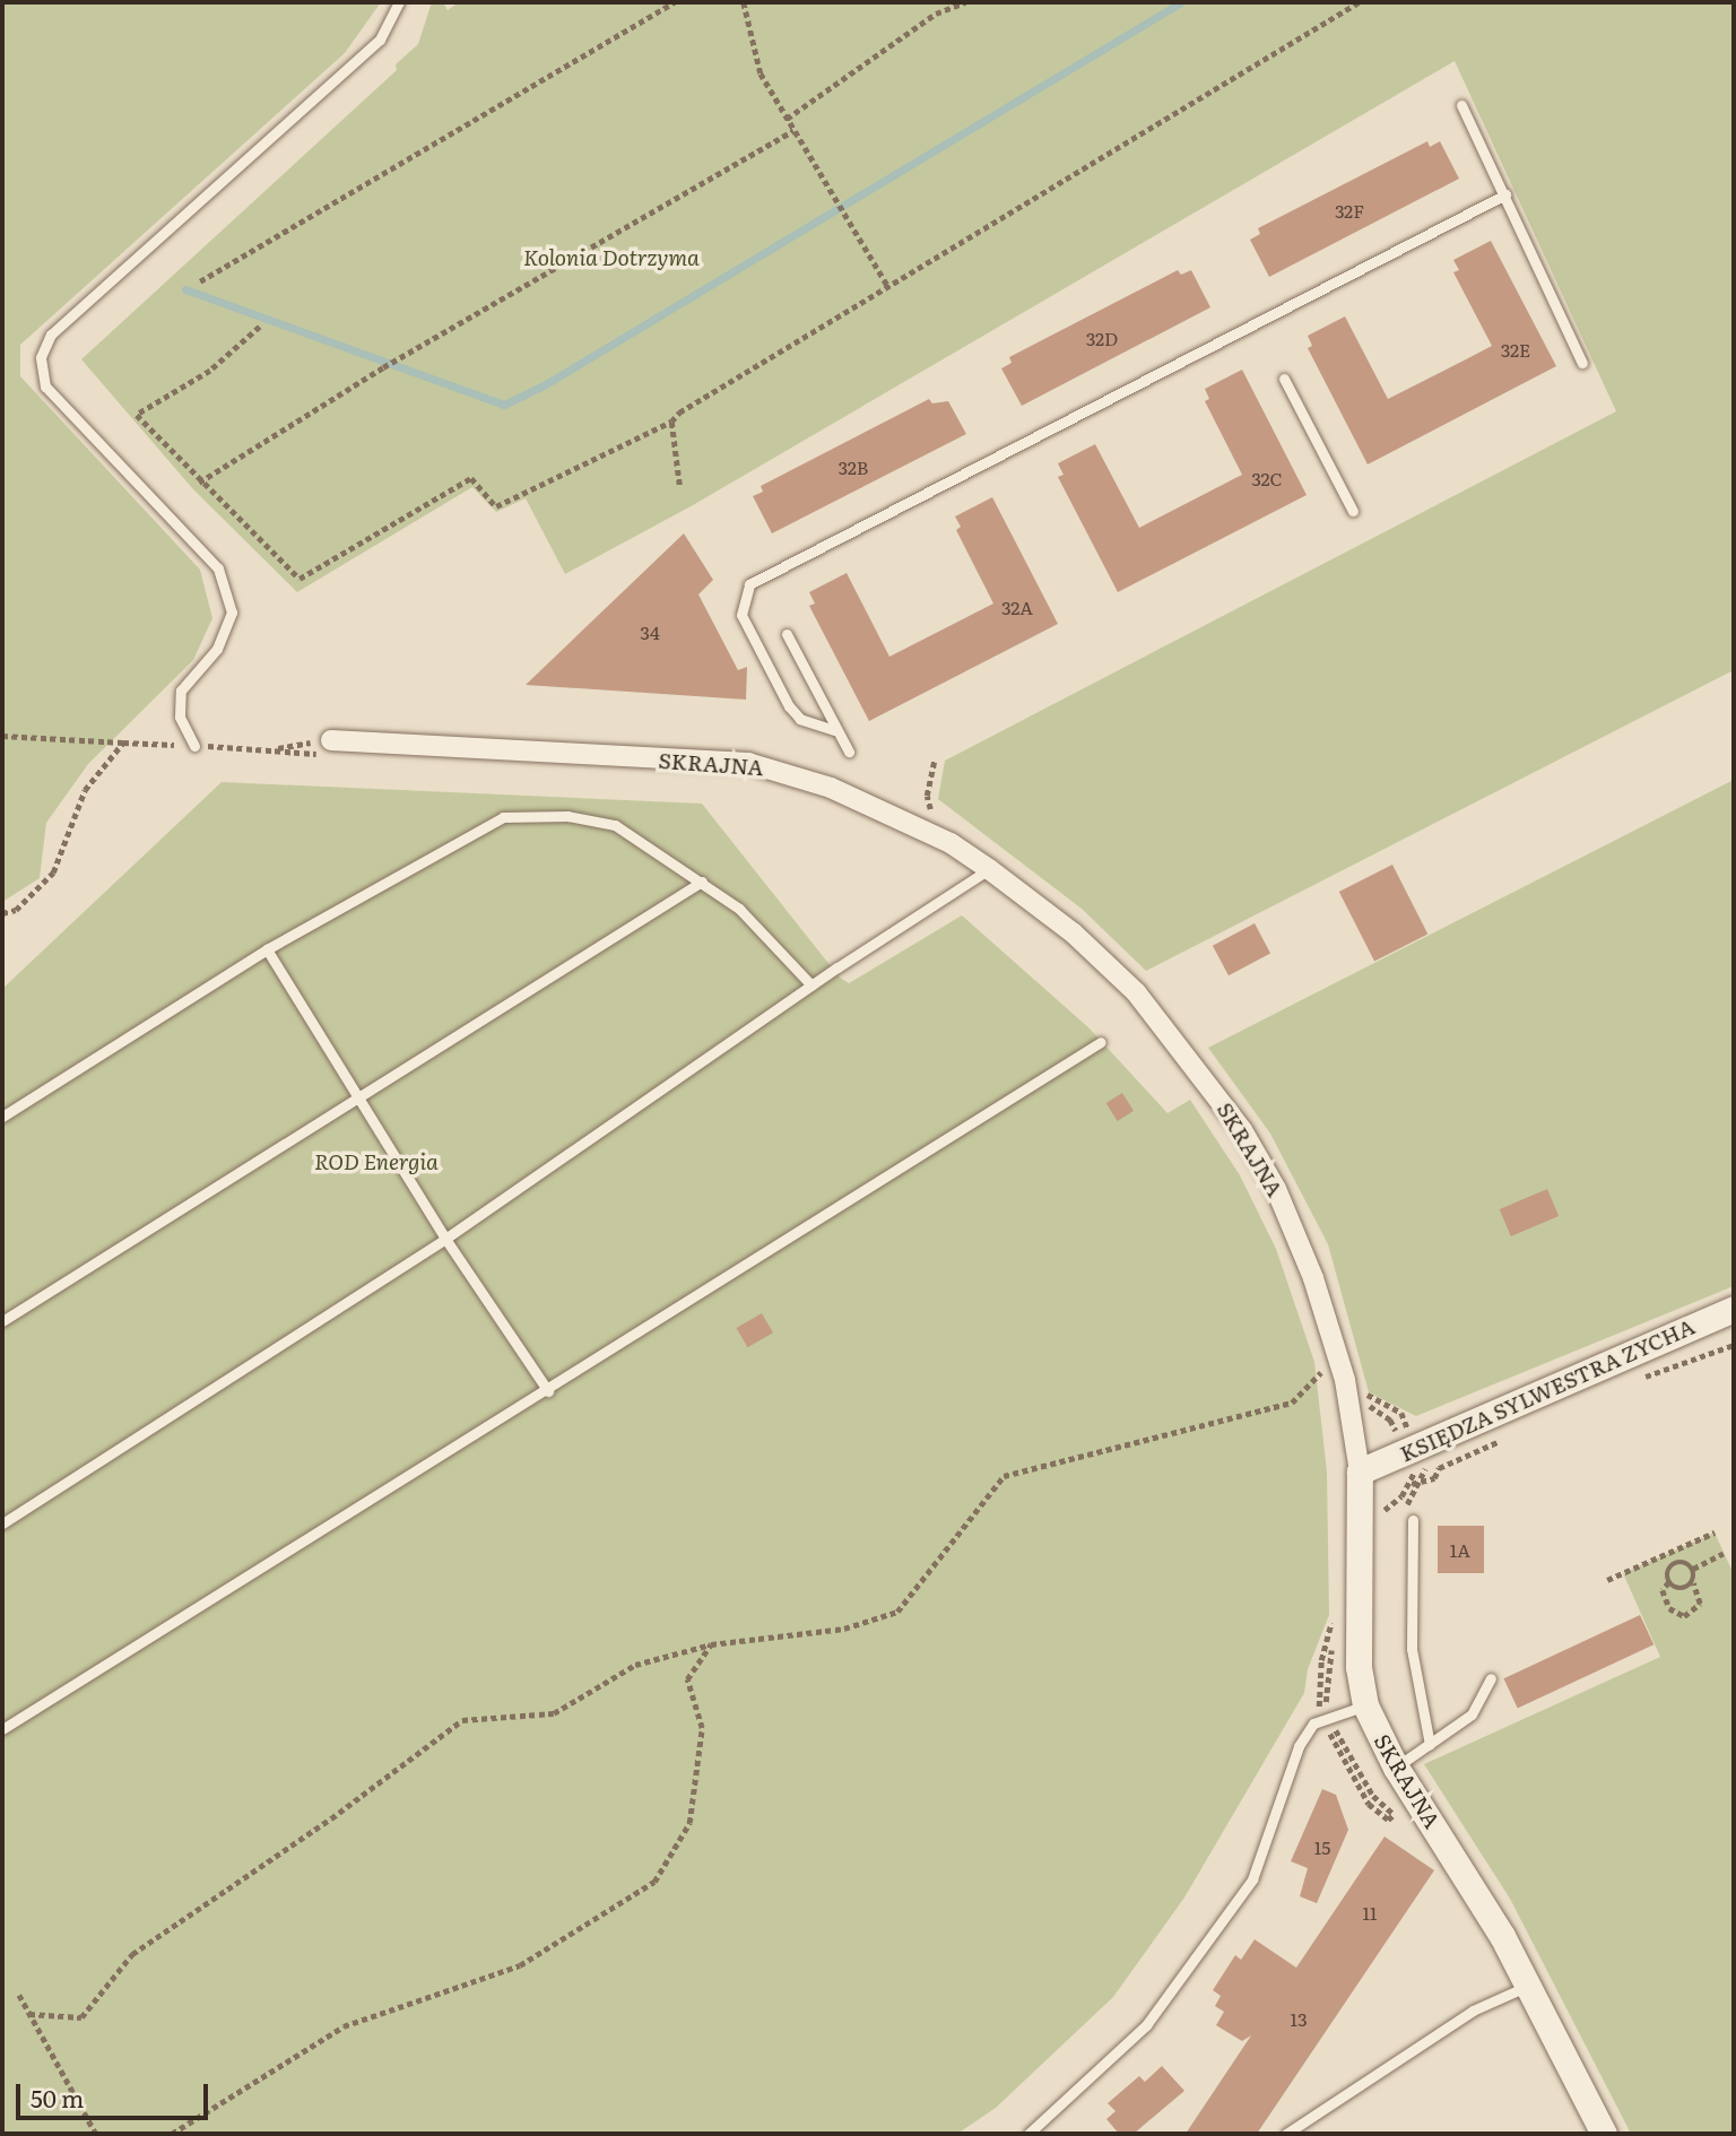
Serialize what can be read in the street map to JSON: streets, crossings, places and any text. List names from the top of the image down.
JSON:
{
  "streets": {
    "street": ["SKRAJNA", "KSIĘDZA SYLWESTRA ZYCHA"]
  },
  "crossings": [
    ["SKRAJNA", "KSIĘDZA SYLWESTRA ZYCHA"]
  ],
  "parks": ["Kolonia Dotrzyma", "ROD Energia"],
  "house_numbers": [
    "32F",
    "32D",
    "32E",
    "32B",
    "32C",
    "32A",
    "34",
    "1A",
    "15",
    "11",
    "13"
  ],
  "scale_bar": "50 m"
}
